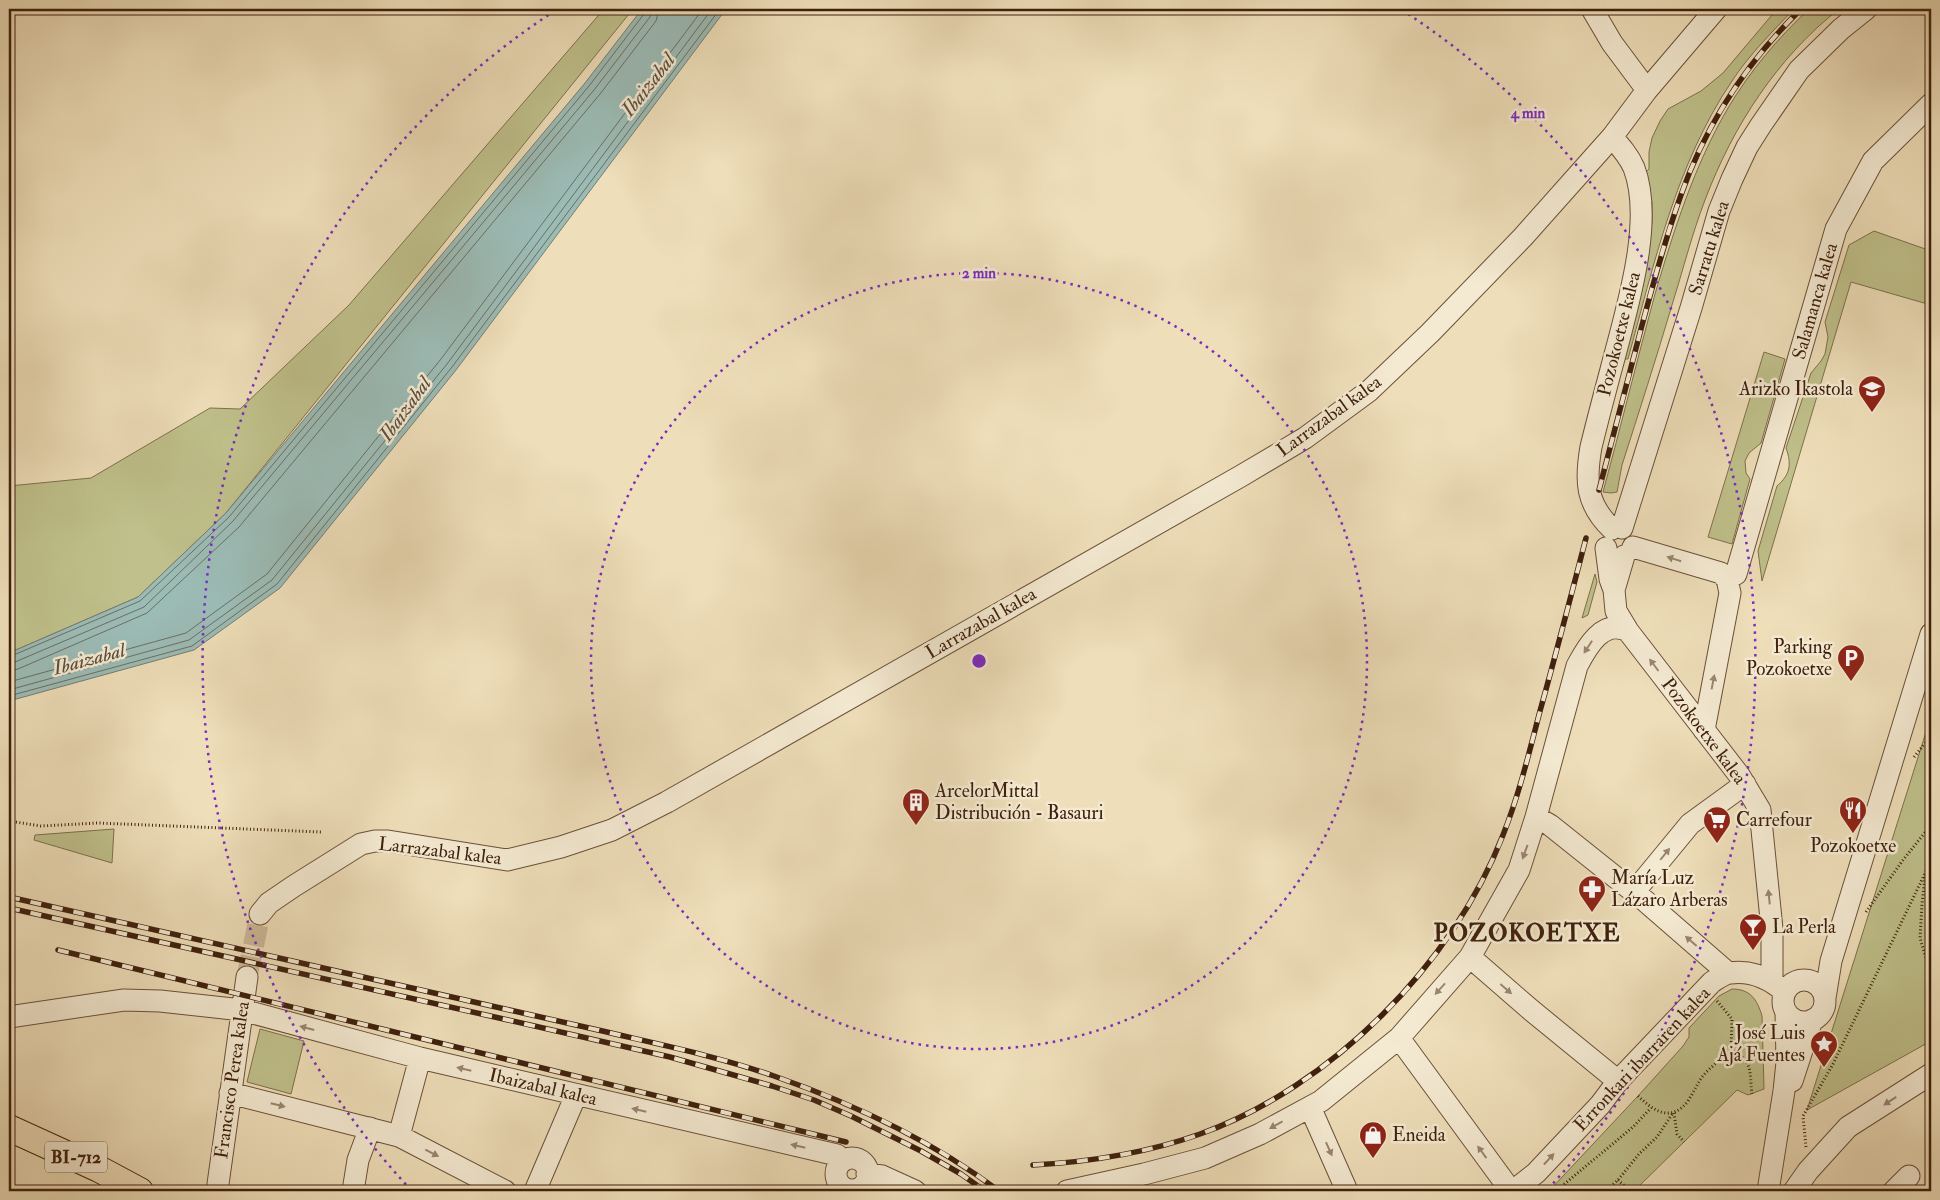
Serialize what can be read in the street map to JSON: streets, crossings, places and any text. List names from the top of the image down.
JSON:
{
  "streets": {
    "main road": ["BI-712"],
    "street": [
      "Sarratu kalea",
      "Salamanca kalea",
      "Pozokoetxe kalea",
      "Larrazabal kalea",
      "Erronkari ibarraren kalea",
      "Francisco Perea kalea",
      "Ibaizabal kalea"
    ]
  },
  "crossings": [
    ["Sarratu kalea", "Pozokoetxe kalea"],
    ["Pozokoetxe kalea", "Larrazabal kalea"],
    ["Pozokoetxe kalea", "Erronkari ibarraren kalea"],
    ["Francisco Perea kalea", "Ibaizabal kalea"]
  ],
  "one_way": ["Pozokoetxe kalea", "Erronkari ibarraren kalea"],
  "districts": ["POZOKOETXE"],
  "water": ["Ibaizabal"],
  "places": {
    "school or university": ["Arizko Ikastola"],
    "parking": ["Parking Pozokoetxe"],
    "building": ["ArcelorMittal Distribución - Basauri"],
    "restaurant": ["Pozokoetxe"],
    "supermarket": ["Carrefour"],
    "pharmacy": ["María Luz Lázaro Arberas"],
    "bar": ["La Perla"],
    "place": ["José Luis Ajá Fuentes"],
    "shop": ["Eneida"]
  },
  "rings": ["4 min", "2 min"]
}
